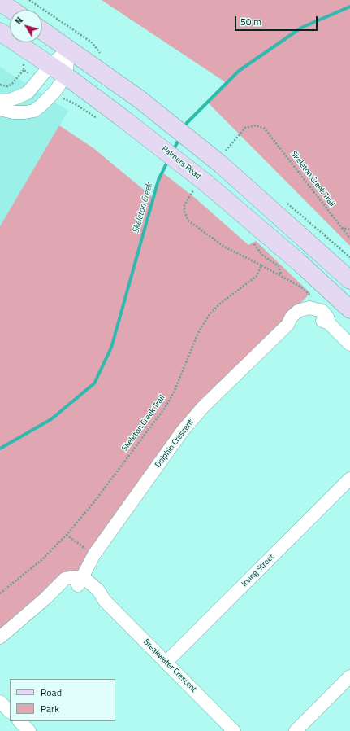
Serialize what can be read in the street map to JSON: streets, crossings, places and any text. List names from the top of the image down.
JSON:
{
  "streets": {
    "main road": ["Palmers Road"],
    "street": ["Dolphin Crescent", "Irving Street", "Breakwater Crescent"],
    "path": ["Skeleton Creek Trail"]
  },
  "crossings": [
    ["Dolphin Crescent", "Breakwater Crescent"],
    ["Irving Street", "Breakwater Crescent"]
  ],
  "water": ["Skeleton Creek"],
  "legend": ["Road", "Park"],
  "scale_bar": "50 m",
  "north": "top left"
}
